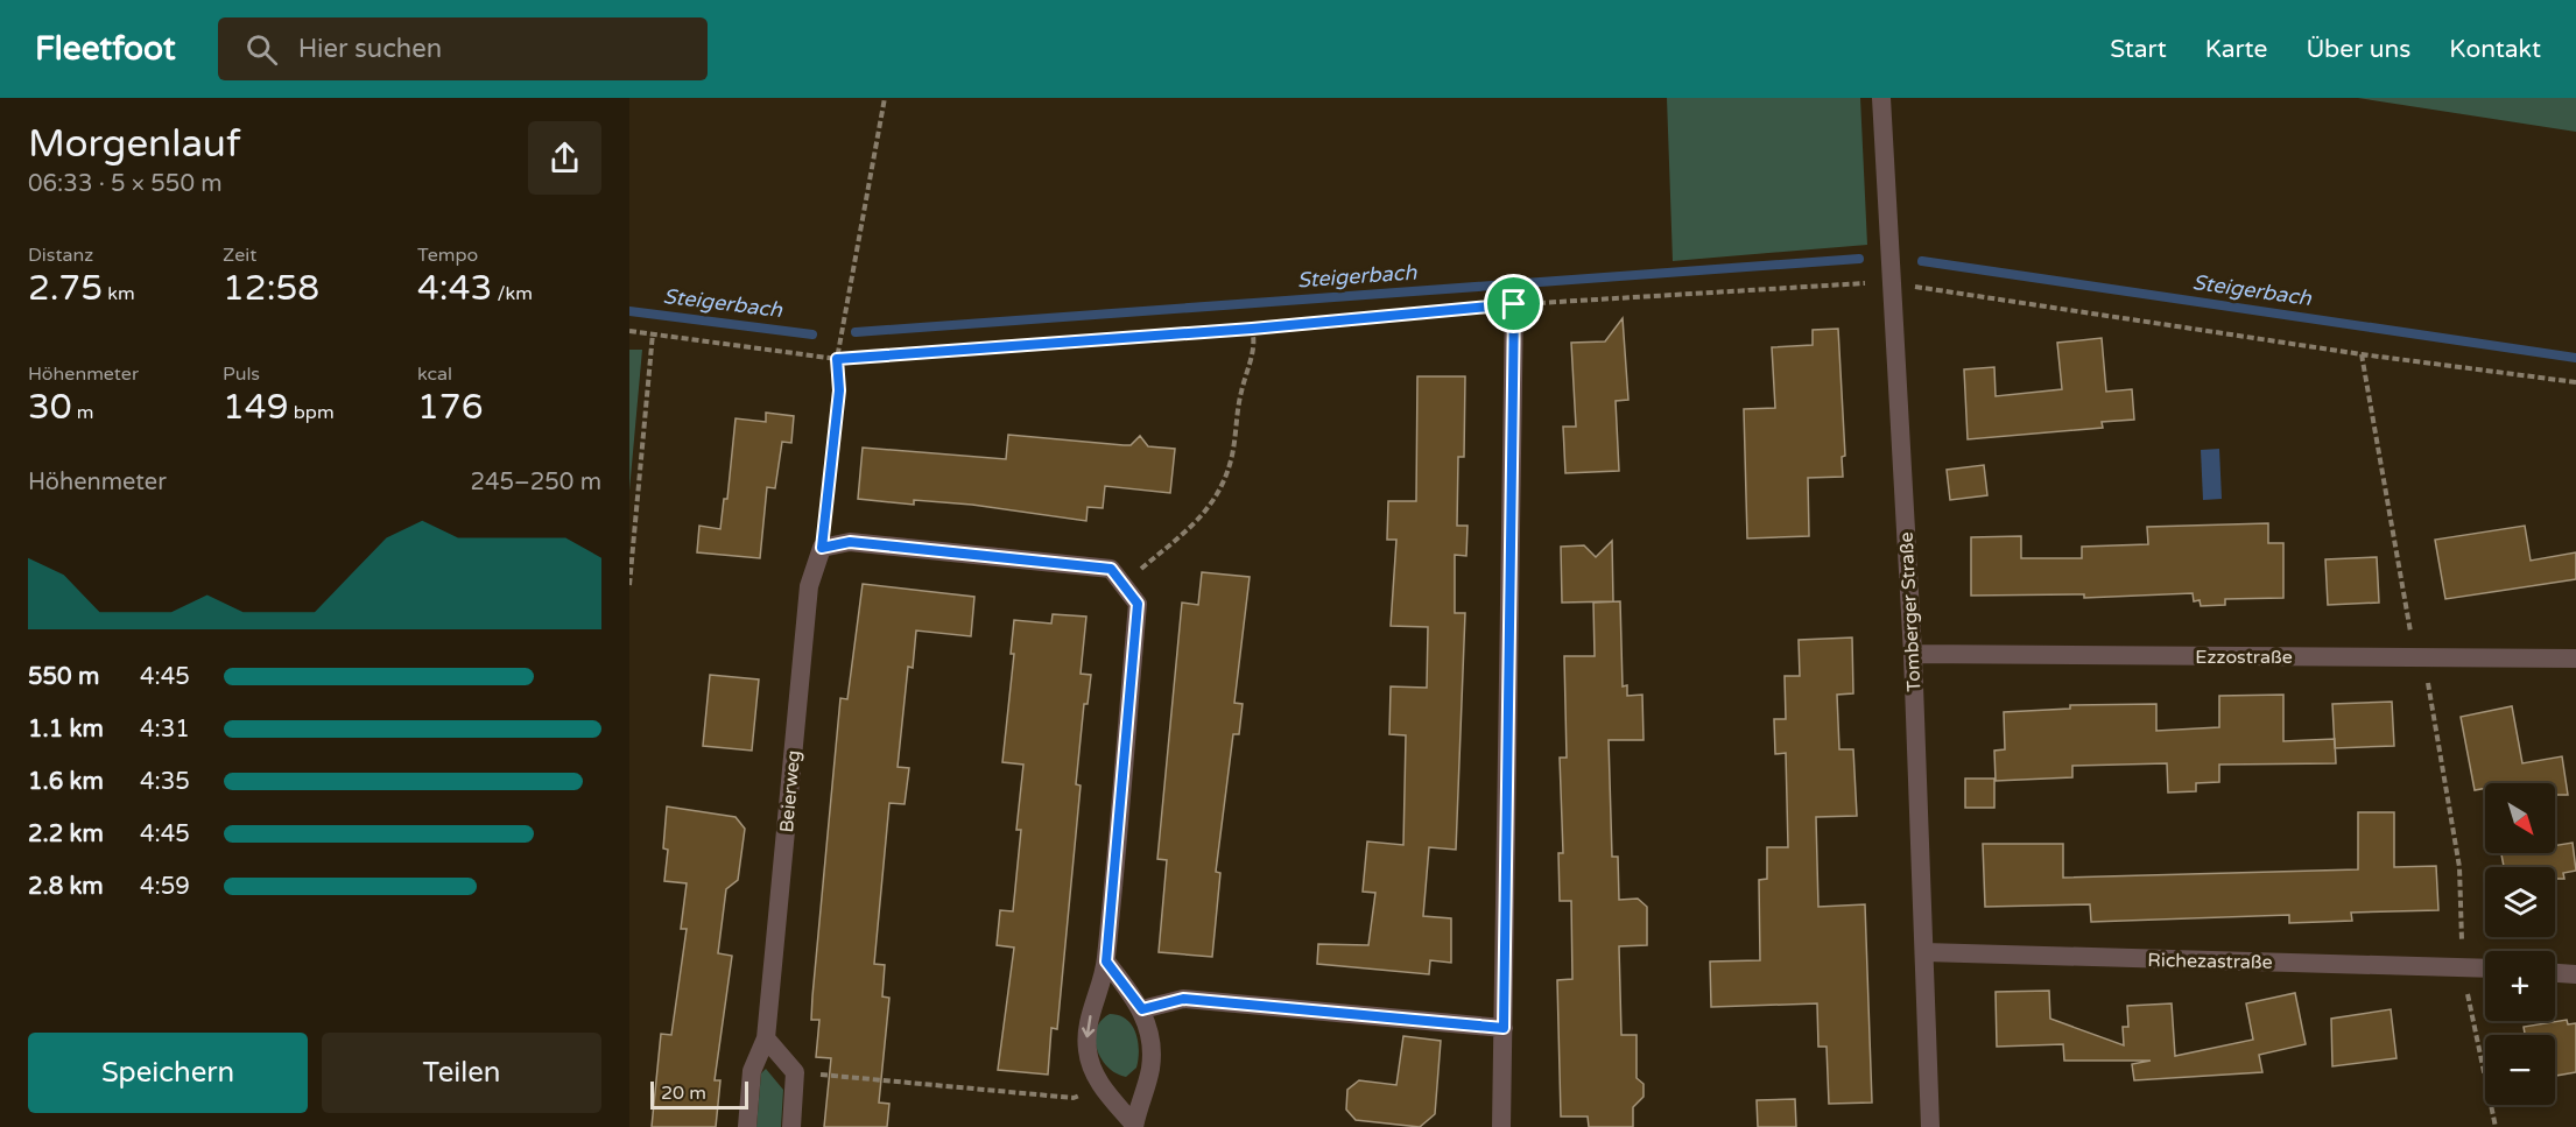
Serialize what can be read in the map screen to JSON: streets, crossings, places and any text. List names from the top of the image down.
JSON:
{
  "streets": {
    "street": [
      "Tomberger Straße",
      "Ezzostraße",
      "Beierweg",
      "Richezastraße"
    ]
  },
  "crossings": [
    ["Tomberger Straße", "Ezzostraße"],
    ["Tomberger Straße", "Richezastraße"]
  ],
  "water": ["Steigerbach"],
  "scale_bar": "20 m",
  "north": "bottom right",
  "page": {
    "header": "Fleetfoot",
    "search": "Hier suchen",
    "nav": [
      "Start",
      "Karte",
      "Über uns",
      "Kontakt"
    ],
    "heading": ["Morgenlauf", "06:33 · 5 × 550 m"],
    "stats": [
      ["Distanz", "2.75 km"],
      ["Zeit", "12:58"],
      ["Tempo", "4:43 /km"],
      ["Höhenmeter", "30 m"],
      ["Puls", "149 bpm"],
      ["kcal", "176"]
    ],
    "chart": ["Höhenmeter", "245–250 m"],
    "list": [
      {
        "name": "550 m",
        "note": "4:45"
      },
      {
        "name": "1.1 km",
        "note": "4:31"
      },
      {
        "name": "1.6 km",
        "note": "4:35"
      },
      {
        "name": "2.2 km",
        "note": "4:45"
      },
      {
        "name": "2.8 km",
        "note": "4:59"
      }
    ],
    "map_buttons": ["+", "−"],
    "buttons": ["Speichern", "Teilen"],
    "scale": "20 m"
  }
}
